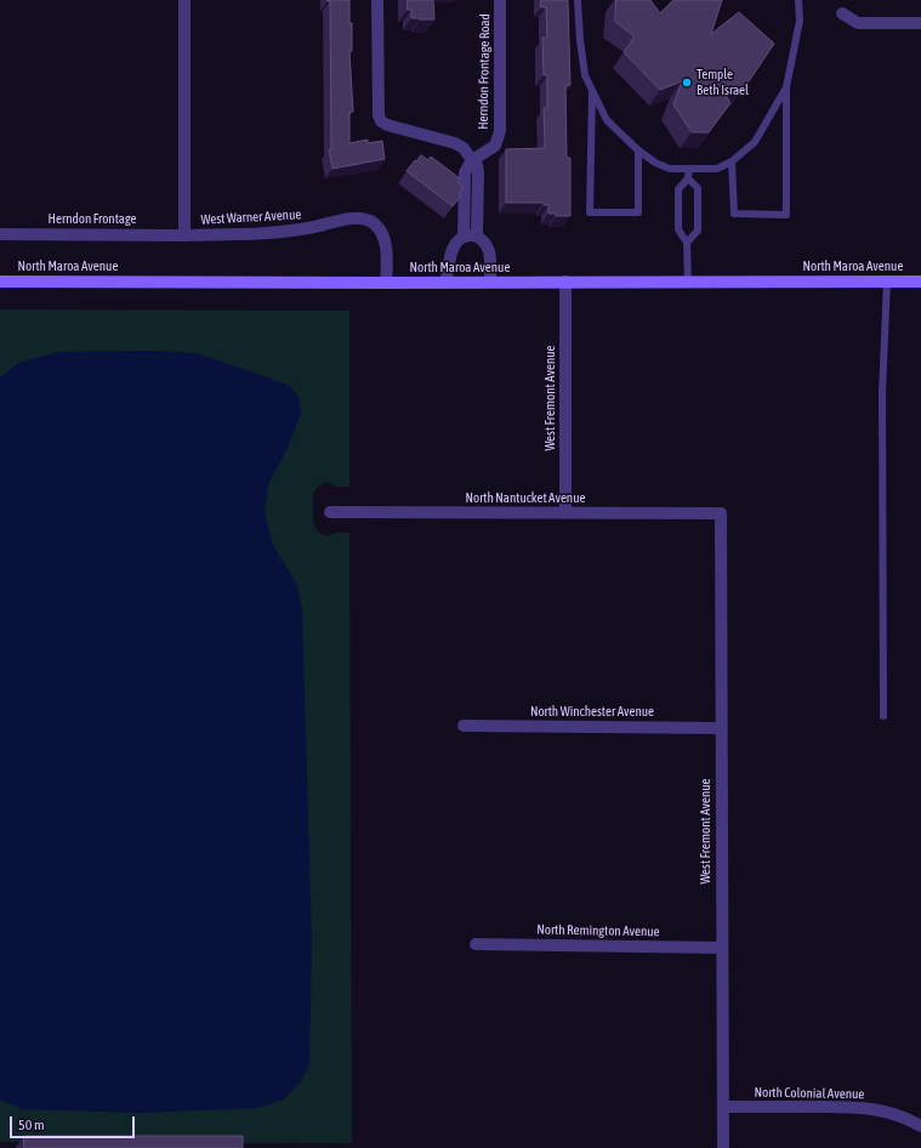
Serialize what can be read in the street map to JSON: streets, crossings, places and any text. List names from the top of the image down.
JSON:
{
  "streets": {
    "main road": ["North Maroa Avenue"],
    "street": [
      "Herndon Frontage Road",
      "West Warner Avenue",
      "Herndon Frontage",
      "West Fremont Avenue",
      "North Nantucket Avenue",
      "North Winchester Avenue",
      "North Remington Avenue",
      "North Colonial Avenue"
    ]
  },
  "crossings": [
    ["West Warner Avenue", "Herndon Frontage"],
    ["West Warner Avenue", "North Maroa Avenue"],
    ["North Maroa Avenue", "West Fremont Avenue"],
    ["West Fremont Avenue", "North Nantucket Avenue"],
    ["West Fremont Avenue", "North Winchester Avenue"],
    ["West Fremont Avenue", "North Remington Avenue"],
    ["West Fremont Avenue", "North Colonial Avenue"]
  ],
  "places": ["Temple Beth Israel"],
  "scale_bar": "50 m"
}
